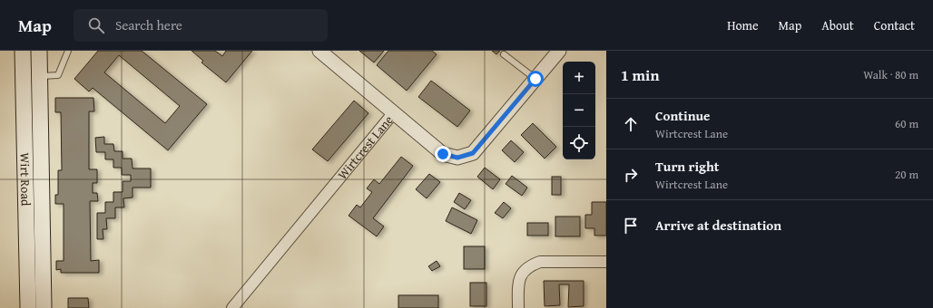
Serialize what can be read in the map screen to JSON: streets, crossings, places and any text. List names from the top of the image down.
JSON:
{
  "streets": {
    "main road": ["Wirt Road"],
    "street": ["Wirtcrest Lane"]
  },
  "page": {
    "header": "Map",
    "search": "Search here",
    "nav": [
      "Home",
      "Map",
      "About",
      "Contact"
    ],
    "heading": ["1 min", "Walk · 80 m"],
    "map_buttons": ["+", "−"],
    "list": [
      ["Continue", "Wirtcrest Lane", "60 m"],
      ["Turn right", "Wirtcrest Lane", "20 m"],
      "Arrive at destination"
    ]
  }
}
